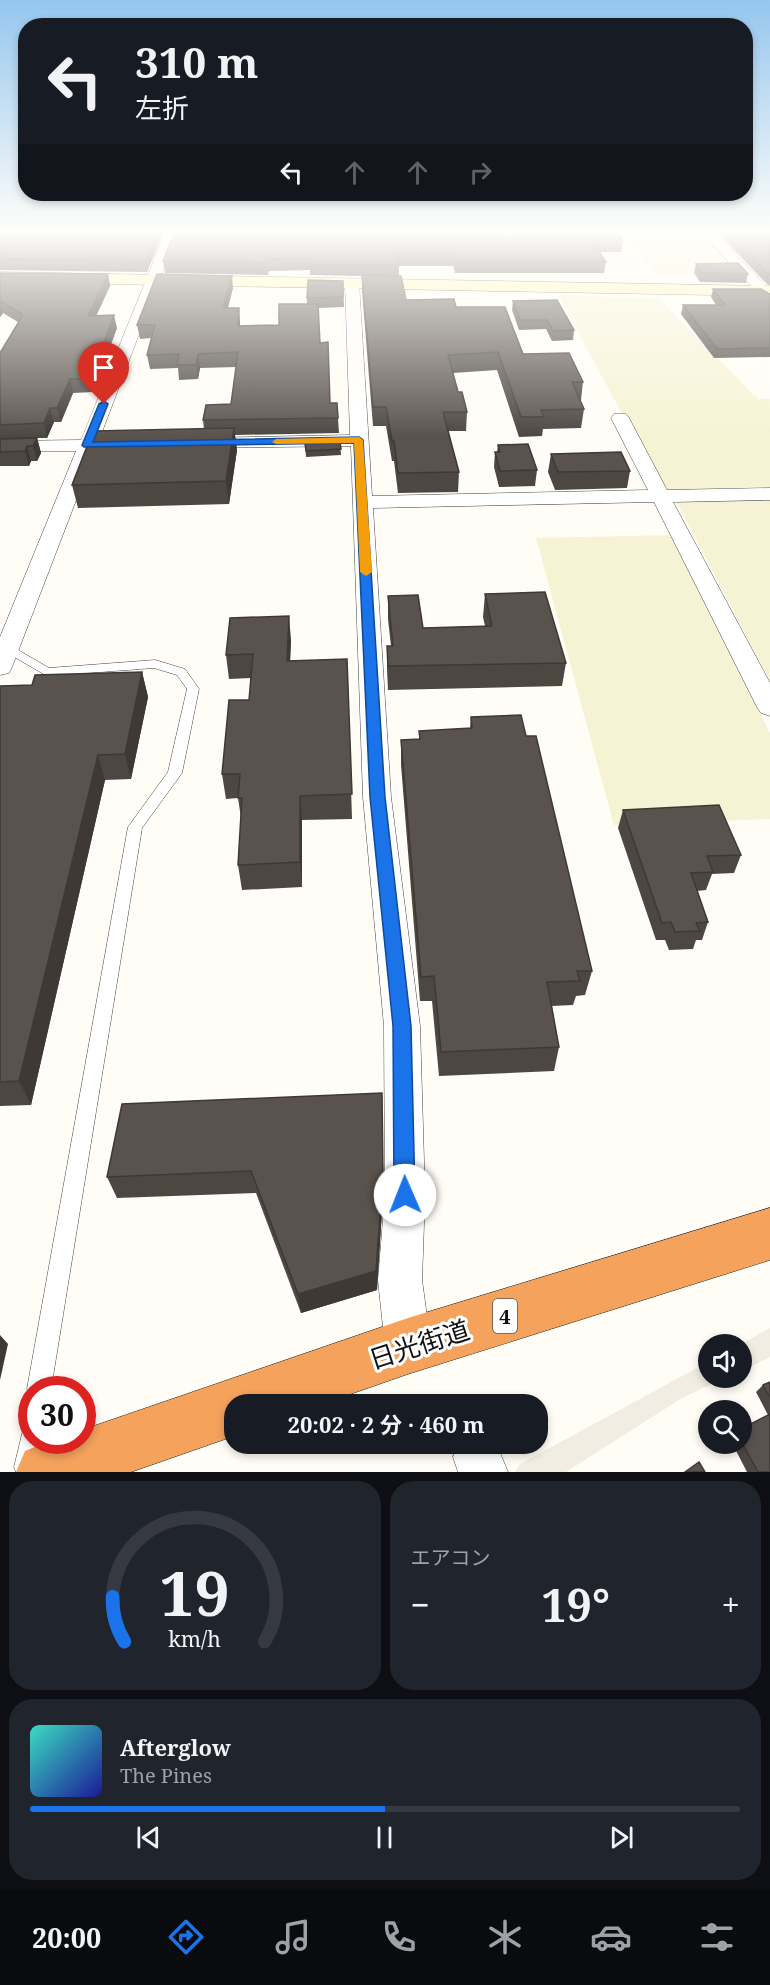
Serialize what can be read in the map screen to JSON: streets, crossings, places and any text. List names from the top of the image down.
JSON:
{
  "streets": {
    "highway": ["4", "日光街道"]
  },
  "page": {
    "turn": ["310 m", "左折"],
    "limit": "30",
    "trip": "20:02 · 2 分 · 460 m",
    "tile": "エアコン",
    "heat": ["−", "19°", "+"],
    "song": ["Afterglow", "The Pines"],
    "tabs": "20:00",
    "gauge": ["19", "km/h"]
  }
}
